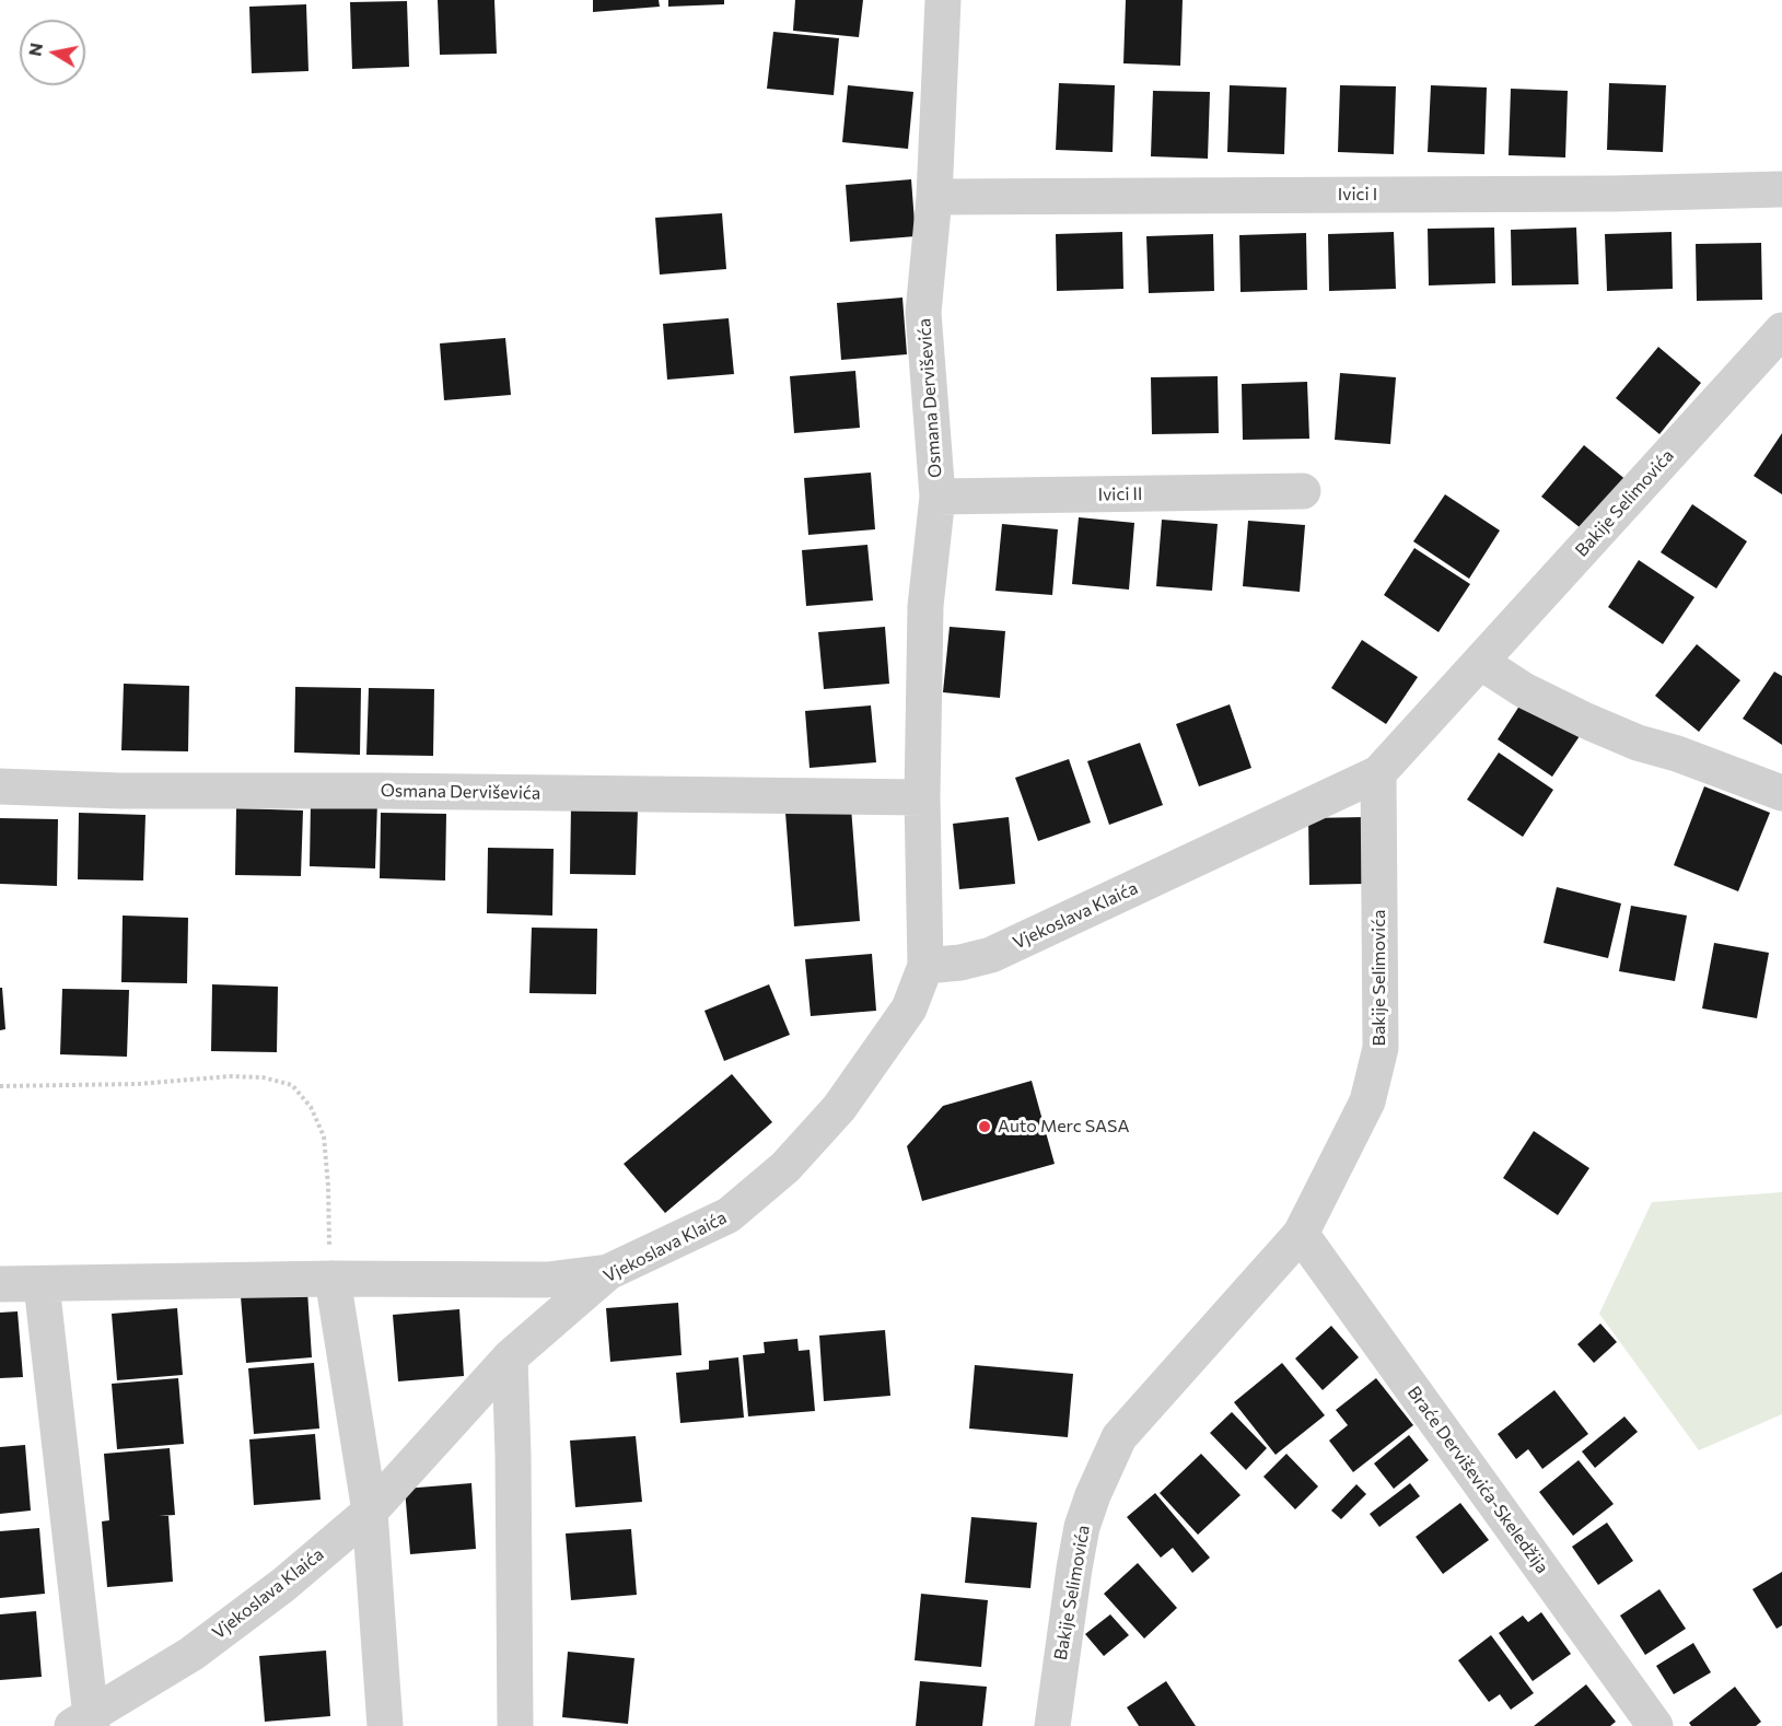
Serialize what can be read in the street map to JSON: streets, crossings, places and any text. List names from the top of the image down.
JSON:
{
  "streets": {
    "street": [
      "Ivici I",
      "Osmana Derviševića",
      "Ivici II",
      "Bakije Selimovića",
      "Vjekoslava Klaića",
      "Braće Derviševića-Skeledžija"
    ]
  },
  "crossings": [
    ["Ivici I", "Osmana Derviševića"],
    ["Osmana Derviševića", "Ivici II"],
    ["Osmana Derviševića", "Vjekoslava Klaića"],
    ["Bakije Selimovića", "Vjekoslava Klaića"],
    ["Bakije Selimovića", "Braće Derviševića-Skeledžija"]
  ],
  "places": ["Auto Merc SASA"],
  "north": "left"
}
